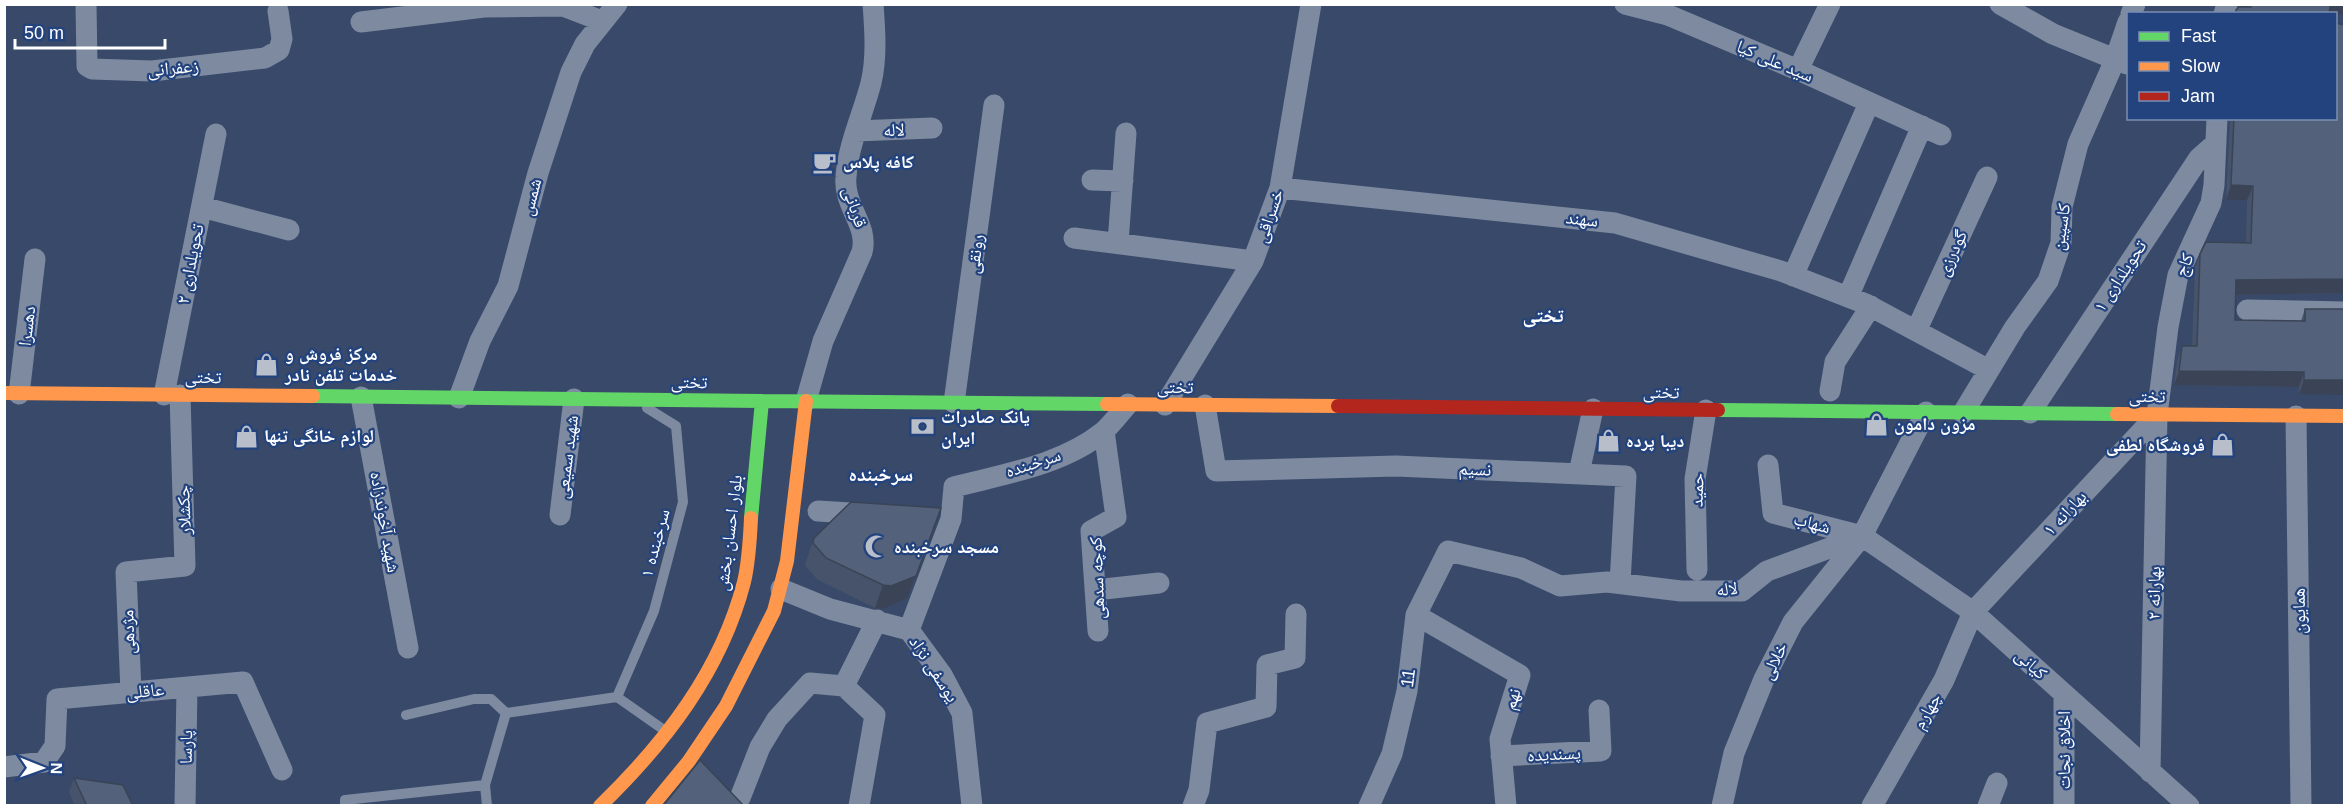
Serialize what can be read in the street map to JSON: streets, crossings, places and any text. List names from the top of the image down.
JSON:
{
  "streets": {
    "main road": ["تختی", "بلوار احسان بخش"],
    "street": [
      "سید علی کیا",
      "زعفرانی",
      "لاله",
      "شمس",
      "قربانی",
      "خسراقی",
      "سهند",
      "کاسپین",
      "گودرزی",
      "رونقی",
      "تحویلداری ۲",
      "کاج",
      "تحویلداری ۱",
      "دهسرا",
      "شهید سمیعی",
      "سرخبنده",
      "نسیم",
      "حمید",
      "چکشلار",
      "بهارانه ۱",
      "شهید آخوندزاده",
      "شهاب",
      "کوچه سدهی",
      "بهارانه ۲",
      "همایون",
      "مژدهی",
      "خلالی",
      "کیانی",
      "یوسفی نژاد",
      "11",
      "عاقلی",
      "نهم",
      "چهارم",
      "پارسا",
      "اخلاق نجات",
      "پسندیده"
    ],
    "lane": ["سرخبنده ۱"]
  },
  "crossings": [
    ["سید علی کیا", "سهند"],
    ["لاله", "قربانی"],
    ["لاله", "نسیم"],
    ["لاله", "شهاب"],
    ["لاله", "خلالی"],
    ["لاله", "کیانی"],
    ["لاله", "11"],
    ["شمس", "تختی"],
    ["قربانی", "تختی"],
    ["خسراقی", "سهند"],
    ["خسراقی", "تختی"],
    ["سهند", "کاسپین"],
    ["سهند", "گودرزی"],
    ["کاسپین", "تختی"],
    ["رونقی", "تختی"],
    ["تحویلداری ۲", "تختی"],
    ["تحویلداری ۲", "چکشلار"],
    ["کاج", "تحویلداری ۱"],
    ["کاج", "تختی"],
    ["کاج", "بهارانه ۱"],
    ["کاج", "بهارانه ۲"],
    ["تحویلداری ۱", "تختی"],
    ["دهسرا", "تختی"],
    ["تختی", "شهید سمیعی"],
    ["تختی", "سرخبنده"],
    ["تختی", "نسیم"],
    ["تختی", "حمید"],
    ["تختی", "چکشلار"],
    ["تختی", "بهارانه ۱"],
    ["تختی", "شهید آخوندزاده"],
    ["تختی", "بلوار احسان بخش"],
    ["تختی", "سرخبنده ۱"],
    ["تختی", "بهارانه ۲"],
    ["تختی", "همایون"],
    ["سرخبنده", "کوچه سدهی"],
    ["سرخبنده", "یوسفی نژاد"],
    ["چکشلار", "مژدهی"],
    ["بهارانه ۱", "بهارانه ۲"],
    ["بهارانه ۱", "کیانی"],
    ["بهارانه ۱", "چهارم"],
    ["شهاب", "خلالی"],
    ["شهاب", "کیانی"],
    ["بهارانه ۲", "کیانی"],
    ["مژدهی", "عاقلی"],
    ["خلالی", "کیانی"],
    ["کیانی", "چهارم"],
    ["کیانی", "اخلاق نجات"],
    ["11", "نهم"],
    ["عاقلی", "پارسا"],
    ["نهم", "پسندیده"]
  ],
  "districts": ["تختی", "سرخبنده"],
  "places": {
    "cafe": ["کافه پلاس"],
    "shop": [
      "مرکز فروش و خدمات تلفن نادر",
      "مزون دامون",
      "لوازم خانگی تنها",
      "دیبا پرده",
      "فروشگاه لطفی"
    ],
    "bank": ["یانک صادرات ایران"],
    "mosque": ["مسجد سرخبنده"]
  },
  "legend": ["Fast", "Slow", "Jam"],
  "scale_bar": "50 m",
  "north": "right"
}
